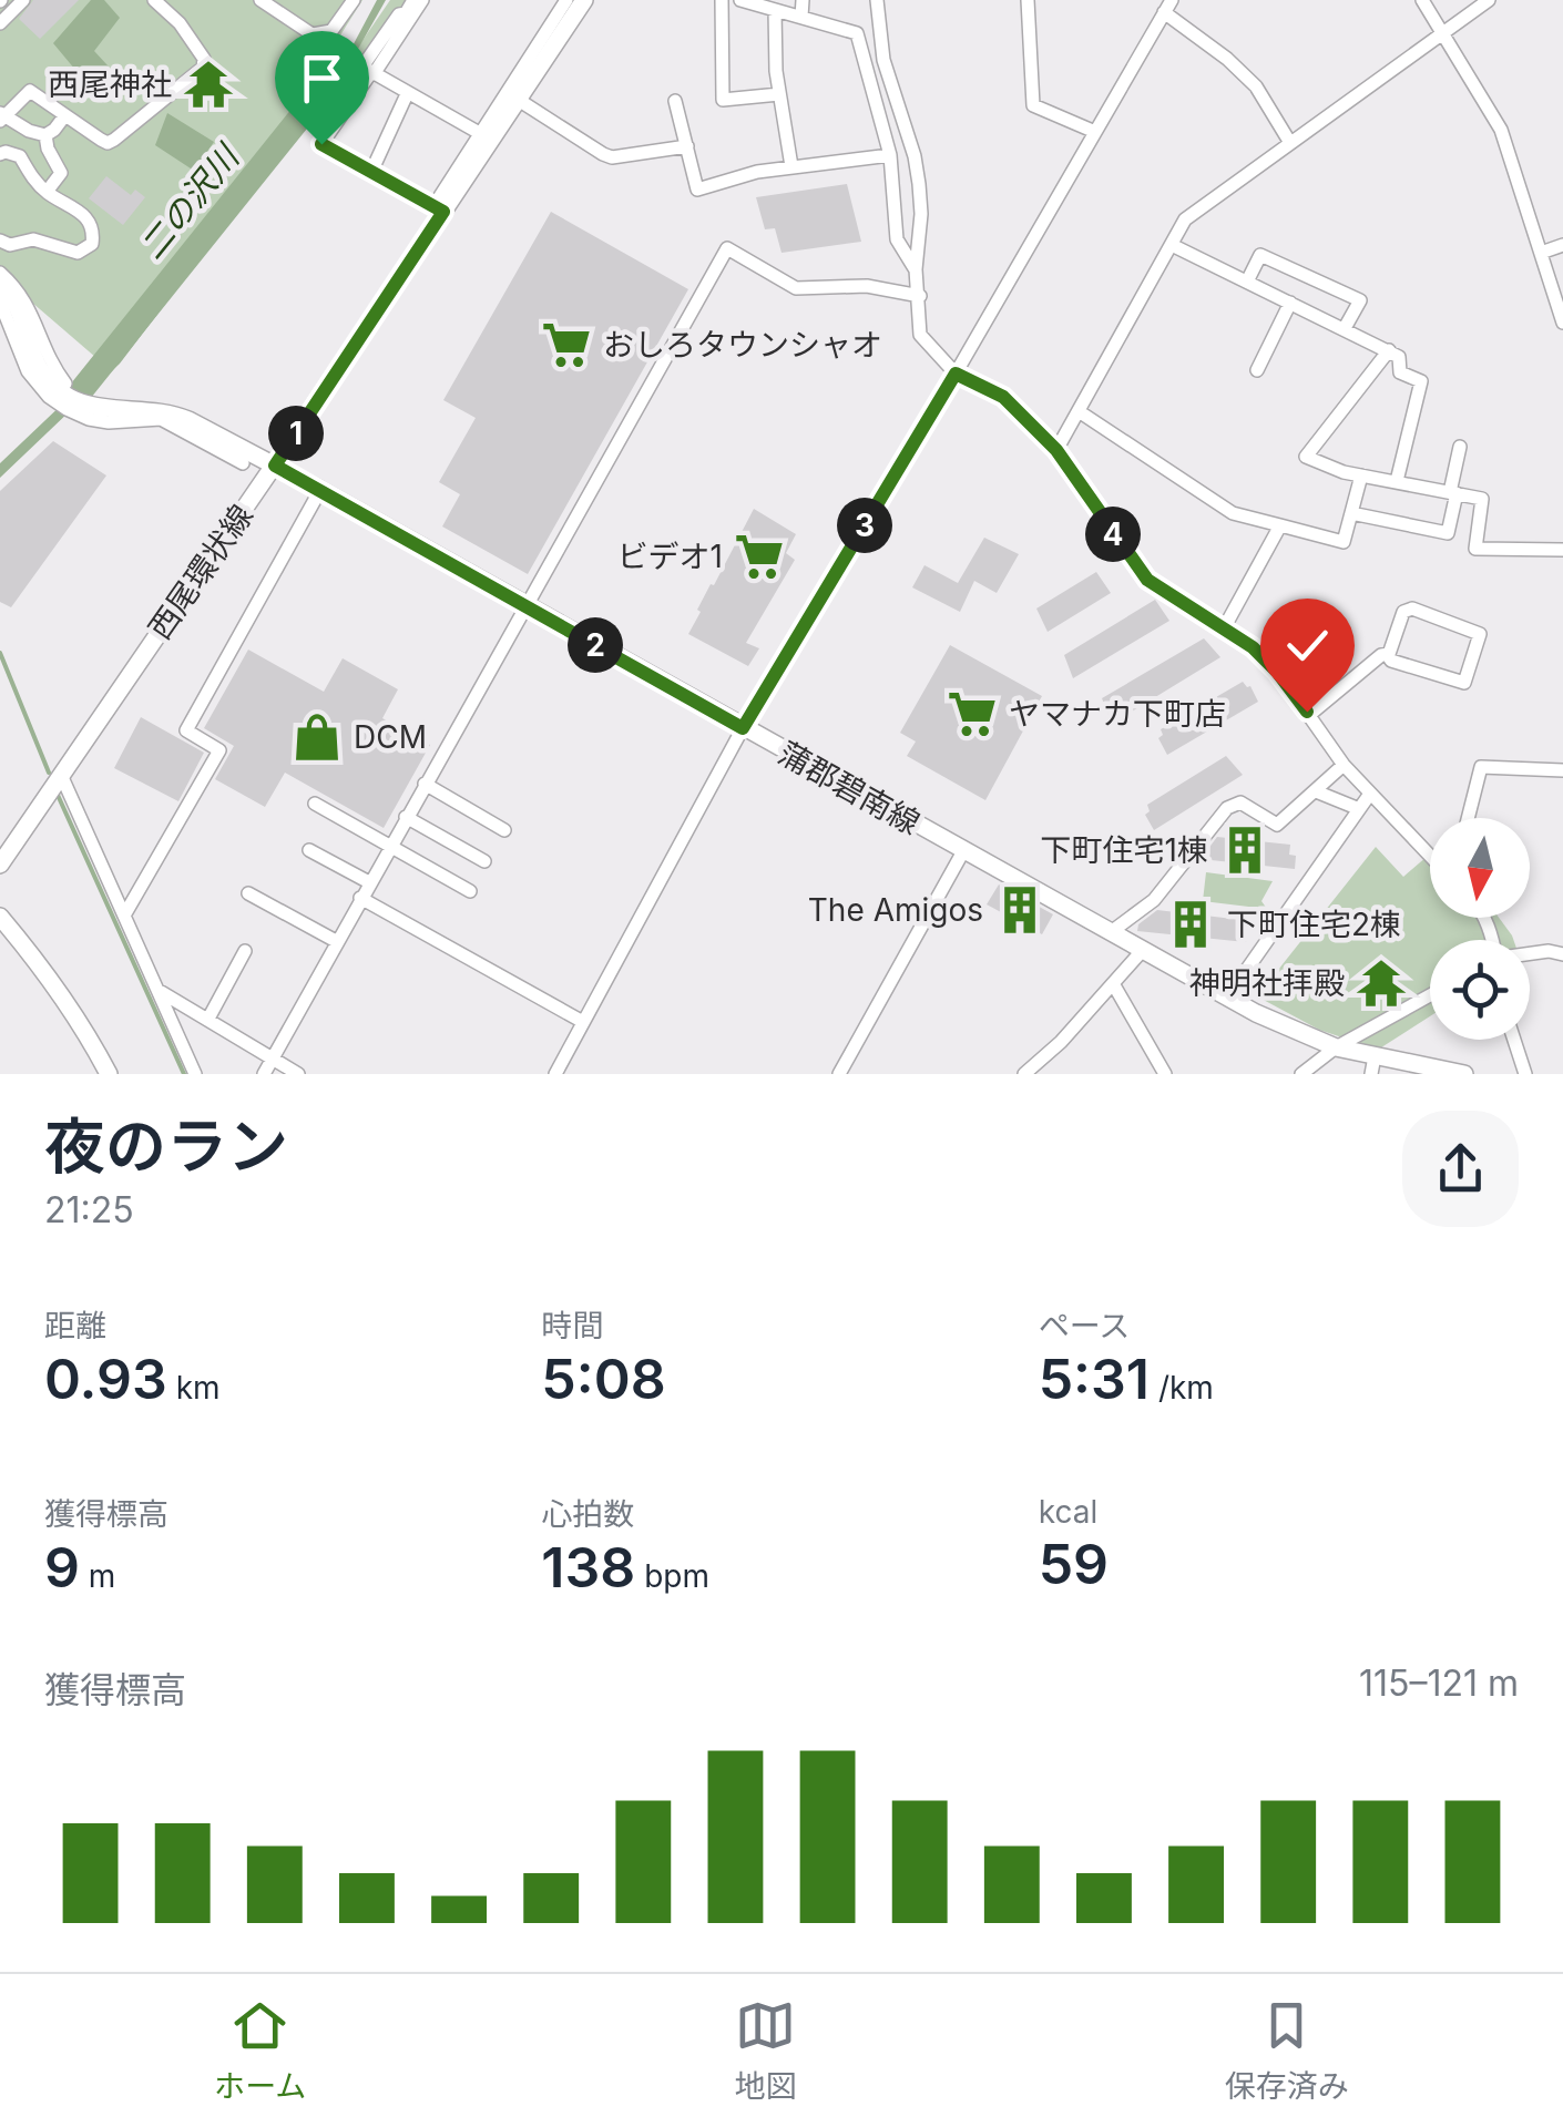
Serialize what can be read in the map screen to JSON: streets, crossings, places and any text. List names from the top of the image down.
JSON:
{
  "streets": {
    "main road": ["西尾環状線", "蒲郡碧南線"]
  },
  "crossings": [
    ["西尾環状線", "蒲郡碧南線"]
  ],
  "water": ["二の沢川"],
  "places": {
    "temple": ["西尾神社", "神明社拝殿"],
    "supermarket": ["おしろタウンシャオ", "ビデオ1", "ヤマナカ下町店"],
    "shop": ["DCM"],
    "building": ["下町住宅1棟", "The Amigos", "下町住宅2棟"]
  },
  "north": "bottom",
  "page": {
    "pins": [
      "1",
      "3",
      "4",
      "2"
    ],
    "heading": ["夜のラン", "21:25"],
    "stats": [
      ["距離", "0.93 km"],
      ["時間", "5:08"],
      ["ペース", "5:31 /km"],
      ["獲得標高", "9 m"],
      ["心拍数", "138 bpm"],
      ["kcal", "59"]
    ],
    "chart": ["獲得標高", "115–121 m"],
    "tabs": ["ホーム", "地図", "保存済み"]
  }
}
